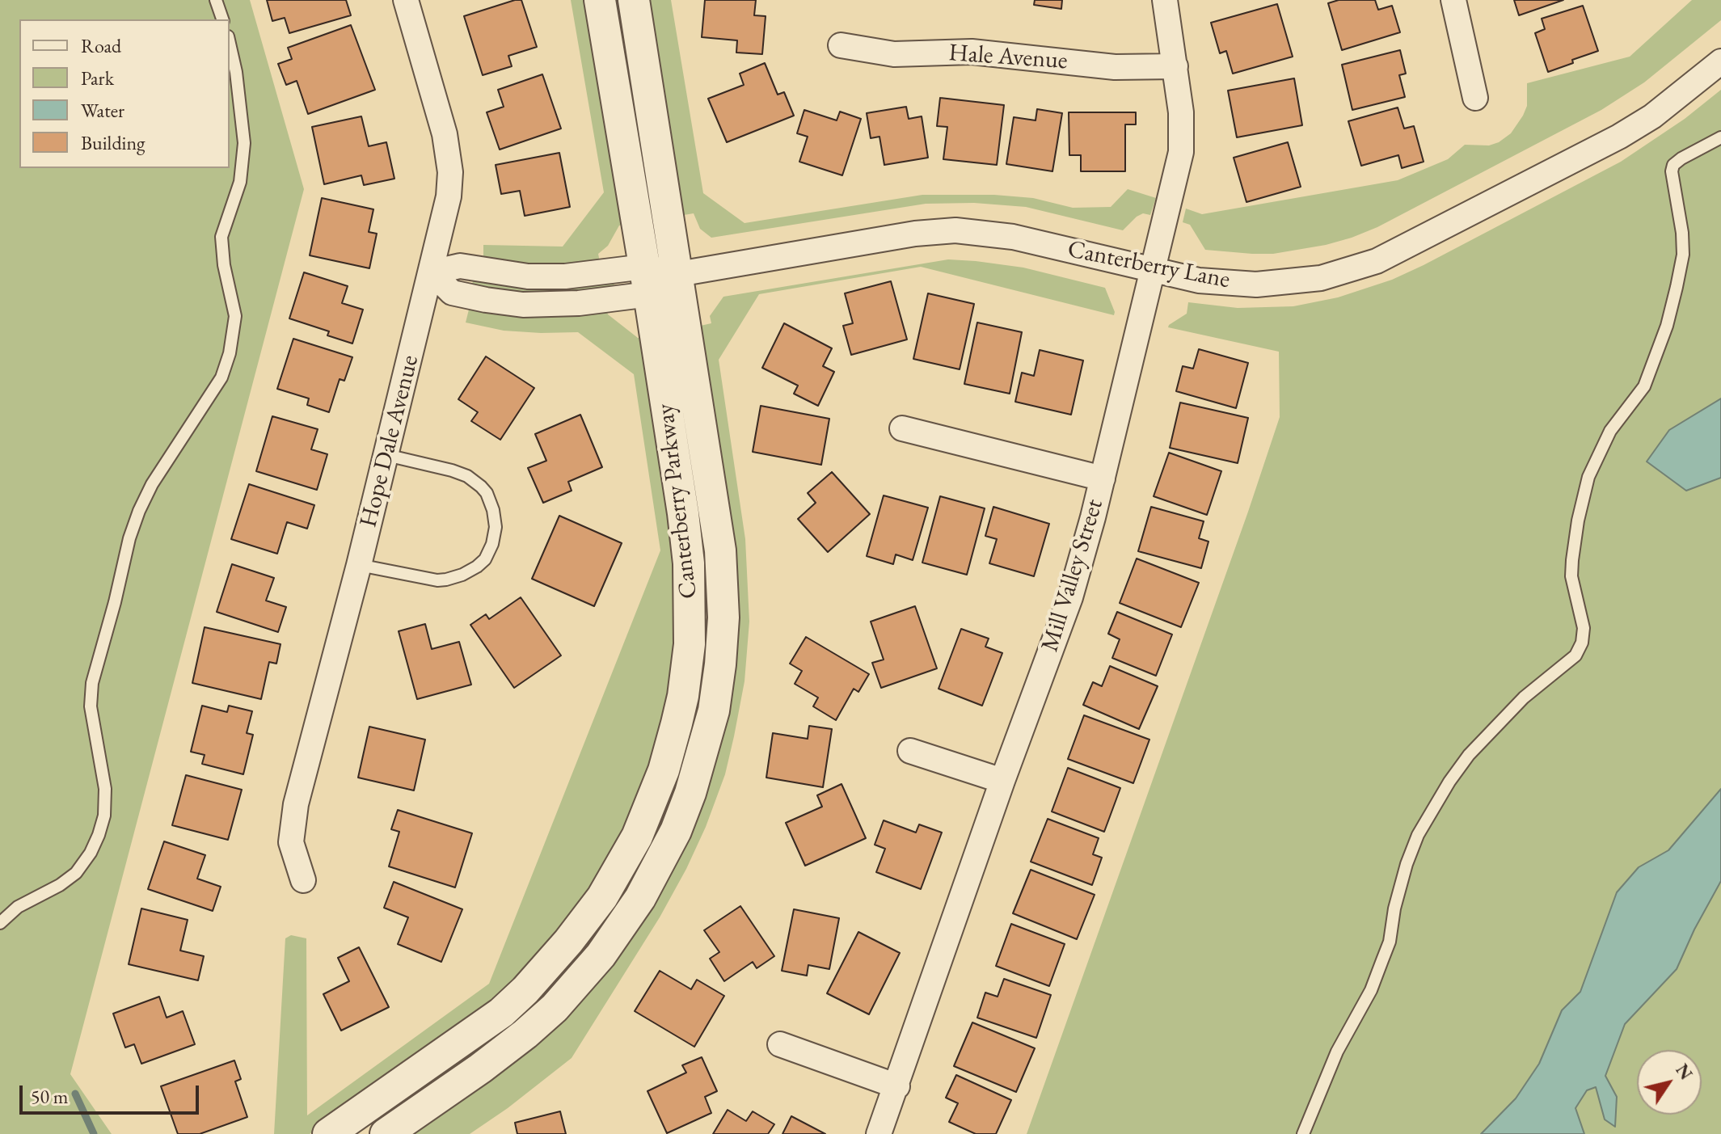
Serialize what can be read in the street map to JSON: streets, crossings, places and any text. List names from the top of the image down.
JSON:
{
  "streets": {
    "street": [
      "Hale Avenue",
      "Canterberry Lane",
      "Hope Dale Avenue",
      "Canterberry Parkway",
      "Mill Valley Street"
    ]
  },
  "crossings": [
    ["Hale Avenue", "Mill Valley Street"],
    ["Canterberry Lane", "Hope Dale Avenue"],
    ["Canterberry Lane", "Canterberry Parkway"],
    ["Canterberry Lane", "Mill Valley Street"]
  ],
  "legend": [
    "Road",
    "Park",
    "Water",
    "Building"
  ],
  "scale_bar": "50 m",
  "north": "top right"
}
